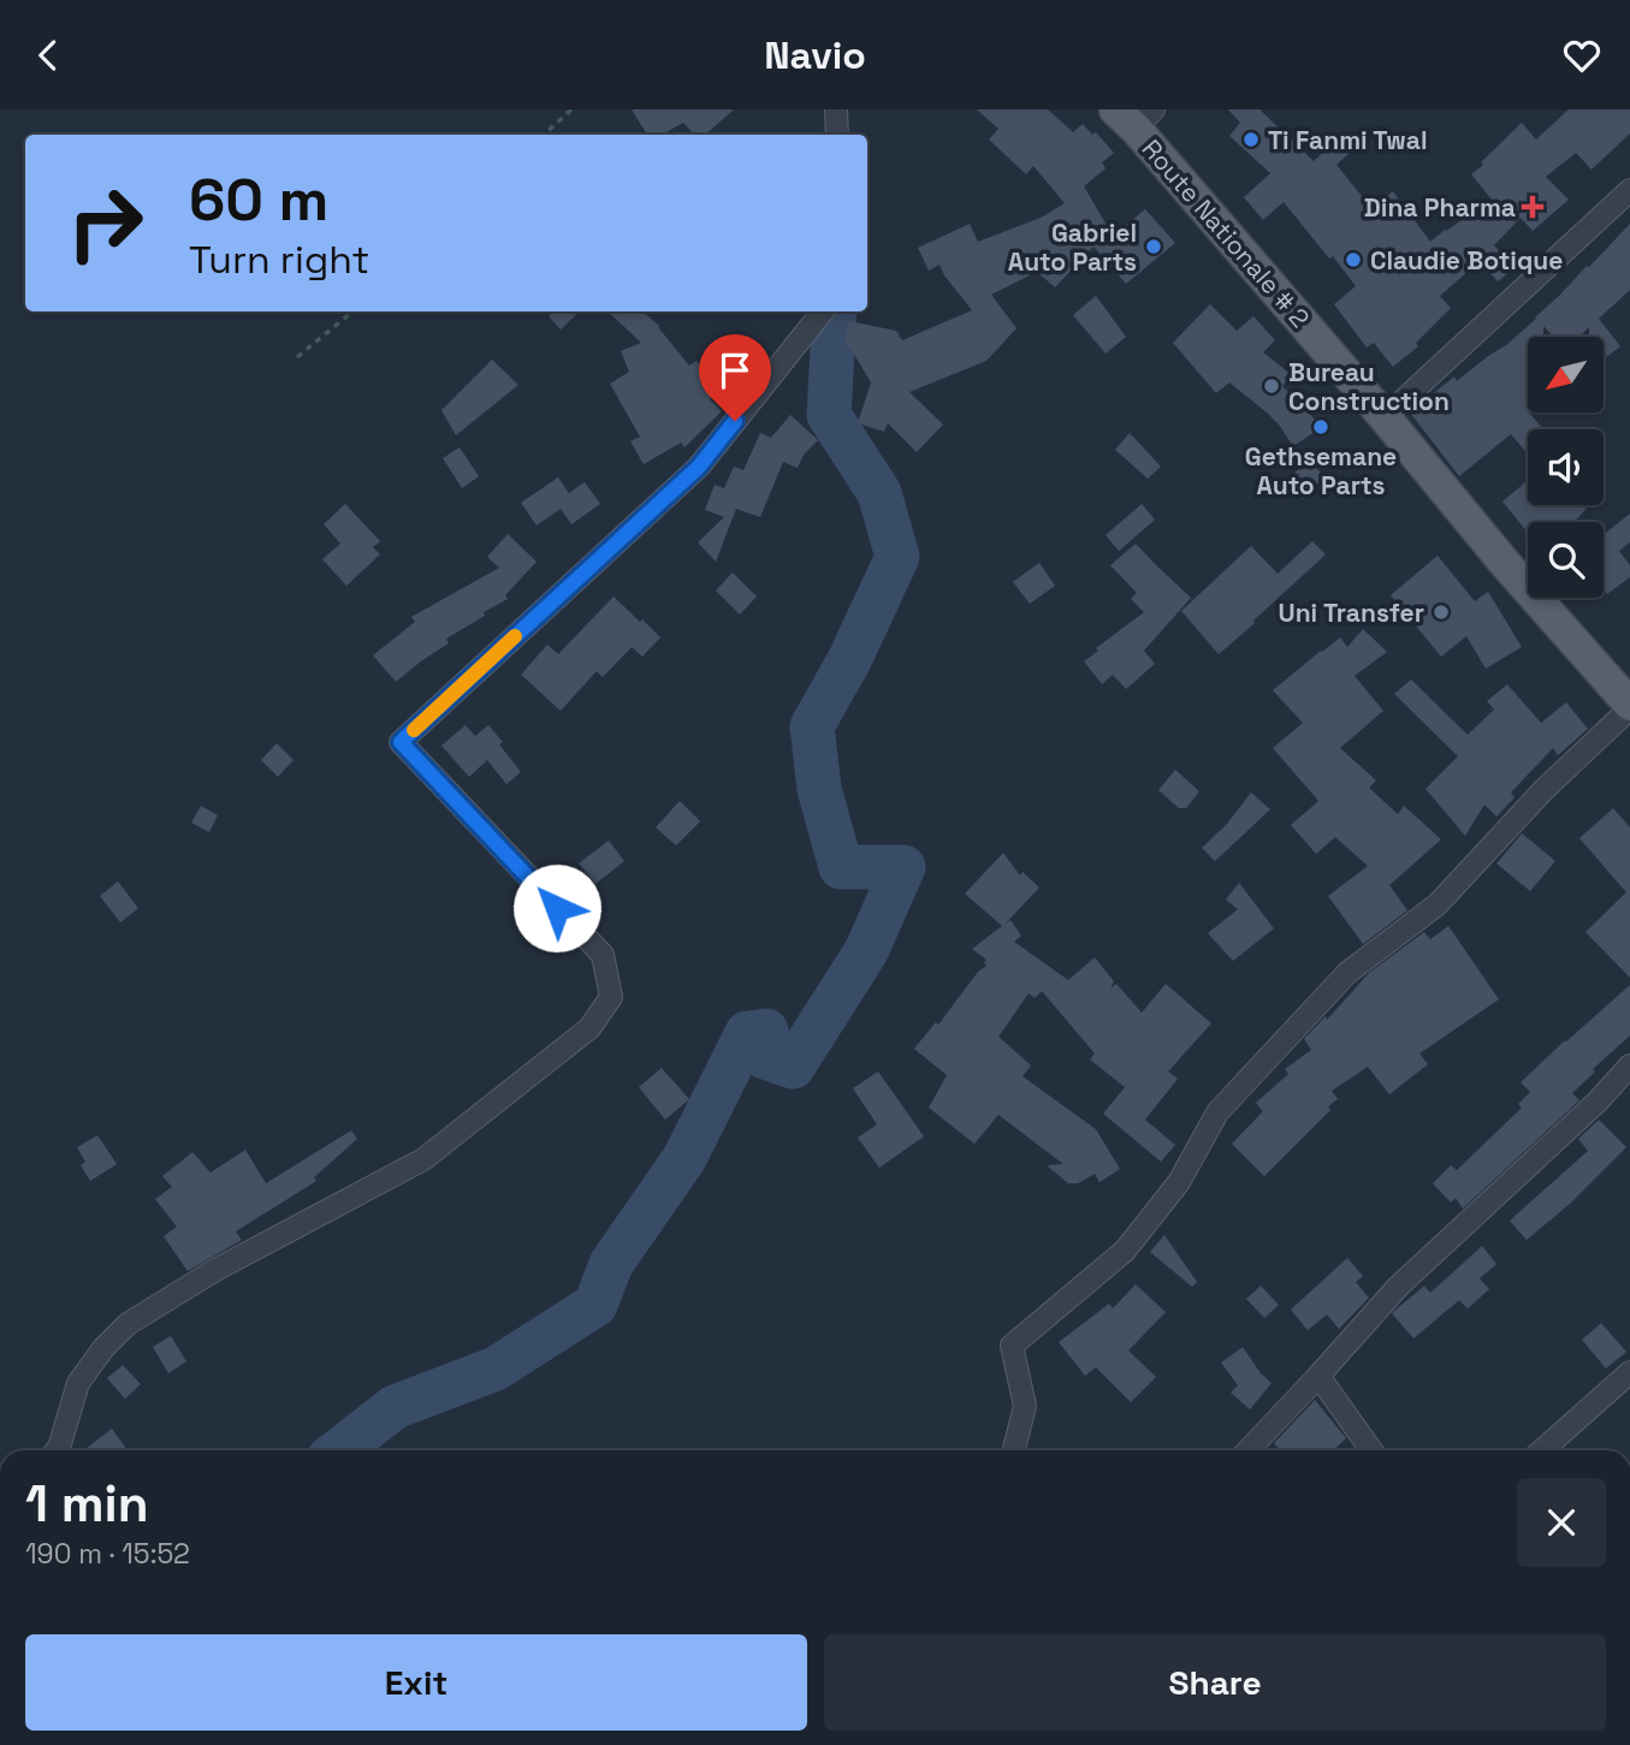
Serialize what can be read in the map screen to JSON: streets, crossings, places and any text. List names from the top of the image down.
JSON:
{
  "streets": {
    "main road": ["Route Nationale # 2"]
  },
  "places": {
    "other": [
      "Ti Fanmi Twal",
      "Gabriel Auto Parts",
      "Claudie Botique",
      "Bureau Construction",
      "Gethsemane Auto Parts",
      "Uni Transfer"
    ],
    "health": ["Dina Pharma"]
  },
  "north": "bottom left",
  "page": {
    "header": "Navio",
    "turn": ["60 m", "Turn right"],
    "heading": ["1 min", "190 m · 15:52"],
    "buttons": ["Exit", "Share"]
  }
}
